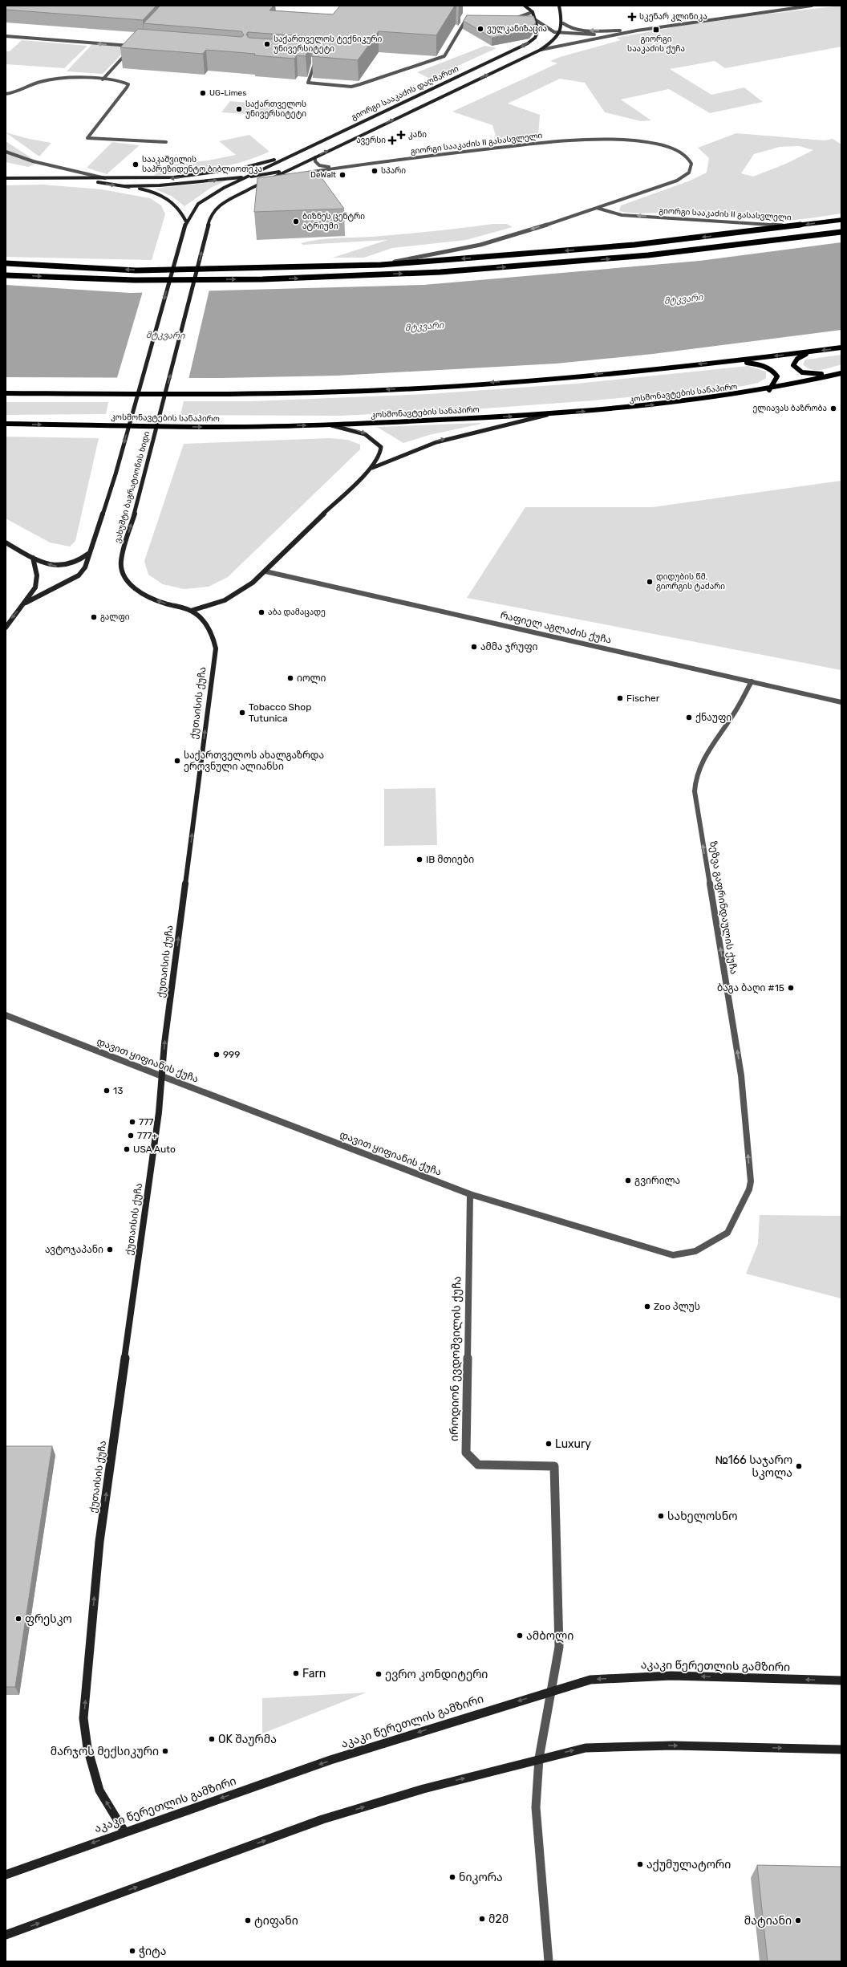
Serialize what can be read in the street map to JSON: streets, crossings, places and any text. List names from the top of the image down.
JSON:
{
  "streets": {
    "main road": [
      "გიორგი სააკაძის დაღმართი",
      "კოსმონავტების სანაპირო",
      "ვახუშტი ბაგრატიონის ხიდი",
      "ქუთაისის ქუჩა",
      "აკაკი წერეთლის გამზირი"
    ],
    "street": [
      "გიორგი სააკაძის II გასასვლელი",
      "რაფიელ აგლაძის ქუჩა",
      "ზეზვა გაფრინდაულის ქუჩა",
      "დავით ყიფიანის ქუჩა",
      "იროდიონ ევდოშვილის ქუჩა"
    ]
  },
  "crossings": [
    ["გიორგი სააკაძის დაღმართი", "გიორგი სააკაძის II გასასვლელი"],
    ["გიორგი სააკაძის დაღმართი", "ვახუშტი ბაგრატიონის ხიდი"],
    ["ვახუშტი ბაგრატიონის ხიდი", "ქუთაისის ქუჩა"],
    ["რაფიელ აგლაძის ქუჩა", "ზეზვა გაფრინდაულის ქუჩა"],
    ["ქუთაისის ქუჩა", "დავით ყიფიანის ქუჩა"],
    ["ქუთაისის ქუჩა", "აკაკი წერეთლის გამზირი"],
    ["ზეზვა გაფრინდაულის ქუჩა", "დავით ყიფიანის ქუჩა"],
    ["დავით ყიფიანის ქუჩა", "იროდიონ ევდოშვილის ქუჩა"],
    ["იროდიონ ევდოშვილის ქუჩა", "აკაკი წერეთლის გამზირი"]
  ],
  "one_way": ["გიორგი სააკაძის II გასასვლელი", "ქუთაისის ქუჩა", "ზეზვა გაფრინდაულის ქუჩა"],
  "water": ["მტკვარი"],
  "places": {
    "health": ["სკენარ კლინიკა", "კანი", "ავერსი"],
    "other": [
      "ვულკანიზაცია",
      "საქართველოს ტექნიკური უნივერსიტეტი",
      "UG-Limes",
      "საქართველოს უნივერსიტეტი",
      "სააკაშვილის საპრეზიდენტო ბიბლიოთეკა",
      "სპარი",
      "DeWalt",
      "ბიზნეს ცენტრი ატრიუმი",
      "ელიავას ბაზრობა",
      "დიდუბის წმ. გიორგის ტაძარი",
      "აბა დამაცადე",
      "გალფი",
      "ამმა ჯრუფი",
      "იოლი",
      "Fischer",
      "Tobacco Shop Tutunica",
      "ქნაუფი",
      "საქართველოს ახალგაზრდა ეროვნული ალიანსი",
      "IB მთიები",
      "ბაგა ბაღი #15",
      "999",
      "13",
      "777",
      "777+",
      "USA Auto",
      "გვირილა",
      "ავტოჯაპანი",
      "Zoo პლუს",
      "Luxury",
      "№166 საჯარო სკოლა",
      "სახელოსნო",
      "ფრესკო",
      "ამბოლი",
      "Farn",
      "ევრო კონდიტერი",
      "OK შაურმა",
      "მარჯოს მექსიკური",
      "აქუმულატორი",
      "ნიკორა",
      "მ2მ",
      "ტიფანი",
      "მატიანი",
      "ჭიტა"
    ],
    "transit": ["გიორგი სააკაძის ქუჩა"]
  }
}
